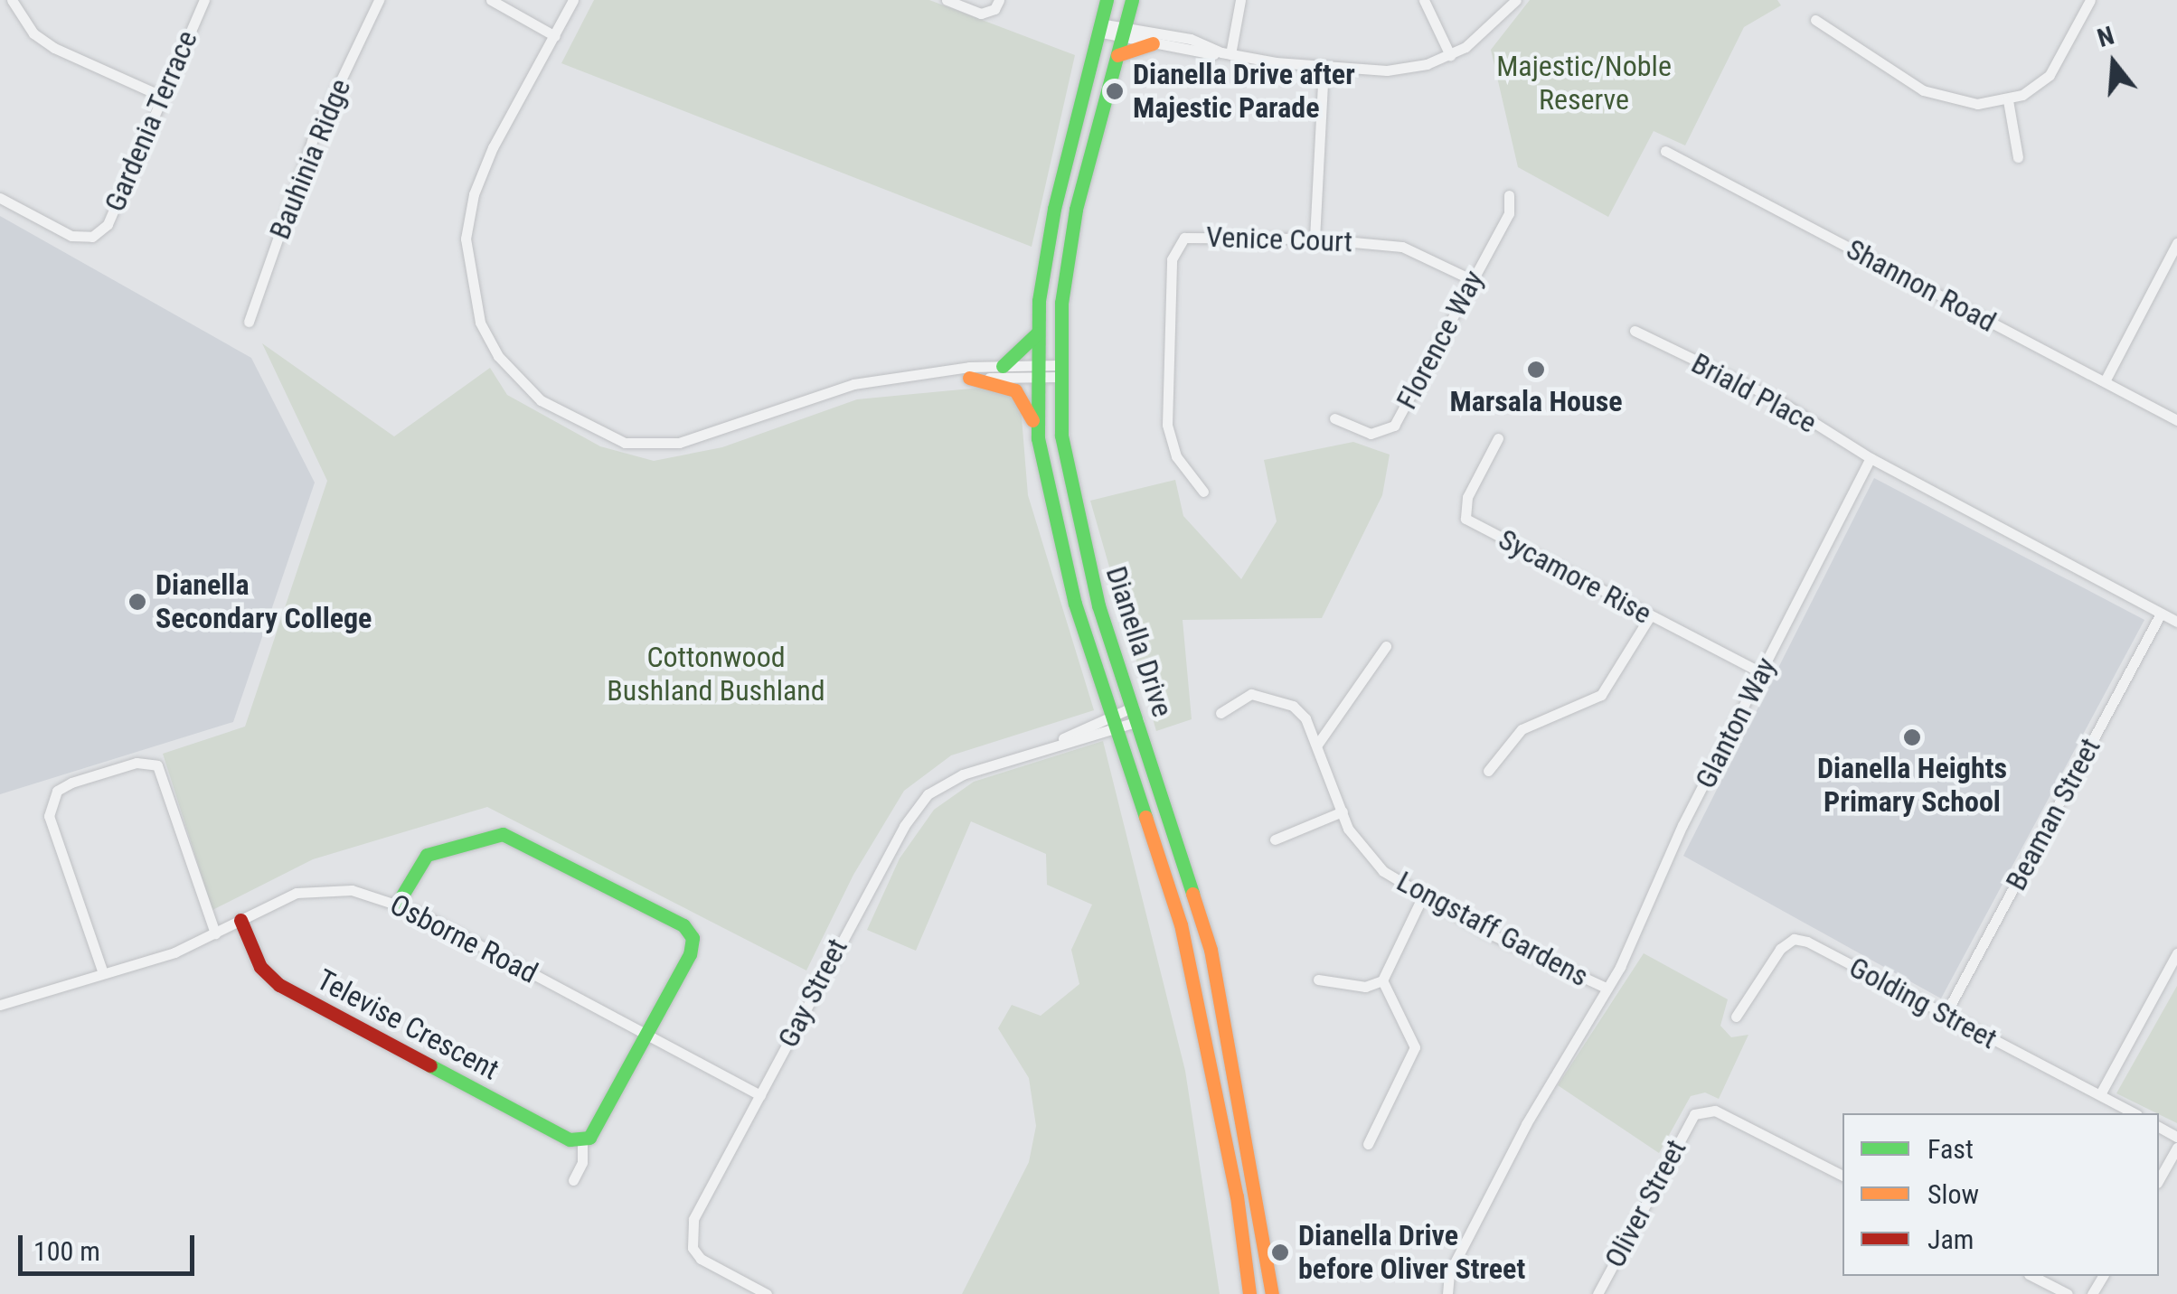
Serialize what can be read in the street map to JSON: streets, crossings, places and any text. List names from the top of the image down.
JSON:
{
  "streets": {
    "main road": ["Dianella Drive", "Televise Crescent"],
    "street": [
      "Gardenia Terrace",
      "Bauhinia Ridge",
      "Venice Court",
      "Shannon Road",
      "Florence Way",
      "Briald Place",
      "Sycamore Rise",
      "Glanton Way",
      "Beaman Street",
      "Longstaff Gardens",
      "Osborne Road",
      "Gay Street",
      "Golding Street",
      "Oliver Street"
    ]
  },
  "crossings": [
    ["Venice Court", "Florence Way"],
    ["Briald Place", "Glanton Way"],
    ["Sycamore Rise", "Glanton Way"],
    ["Dianella Drive", "Gay Street"],
    ["Glanton Way", "Longstaff Gardens"],
    ["Beaman Street", "Golding Street"],
    ["Osborne Road", "Gay Street"],
    ["Osborne Road", "Televise Crescent"]
  ],
  "parks": ["Majestic/Noble Reserve", "Cottonwood Bushland Bushland"],
  "places": [
    "Dianella Drive after Majestic Parade",
    "Marsala House",
    "Dianella Secondary College",
    "Dianella Heights Primary School",
    "Dianella Drive before Oliver Street"
  ],
  "legend": ["Fast", "Slow", "Jam"],
  "scale_bar": "100 m",
  "north": "top"
}
